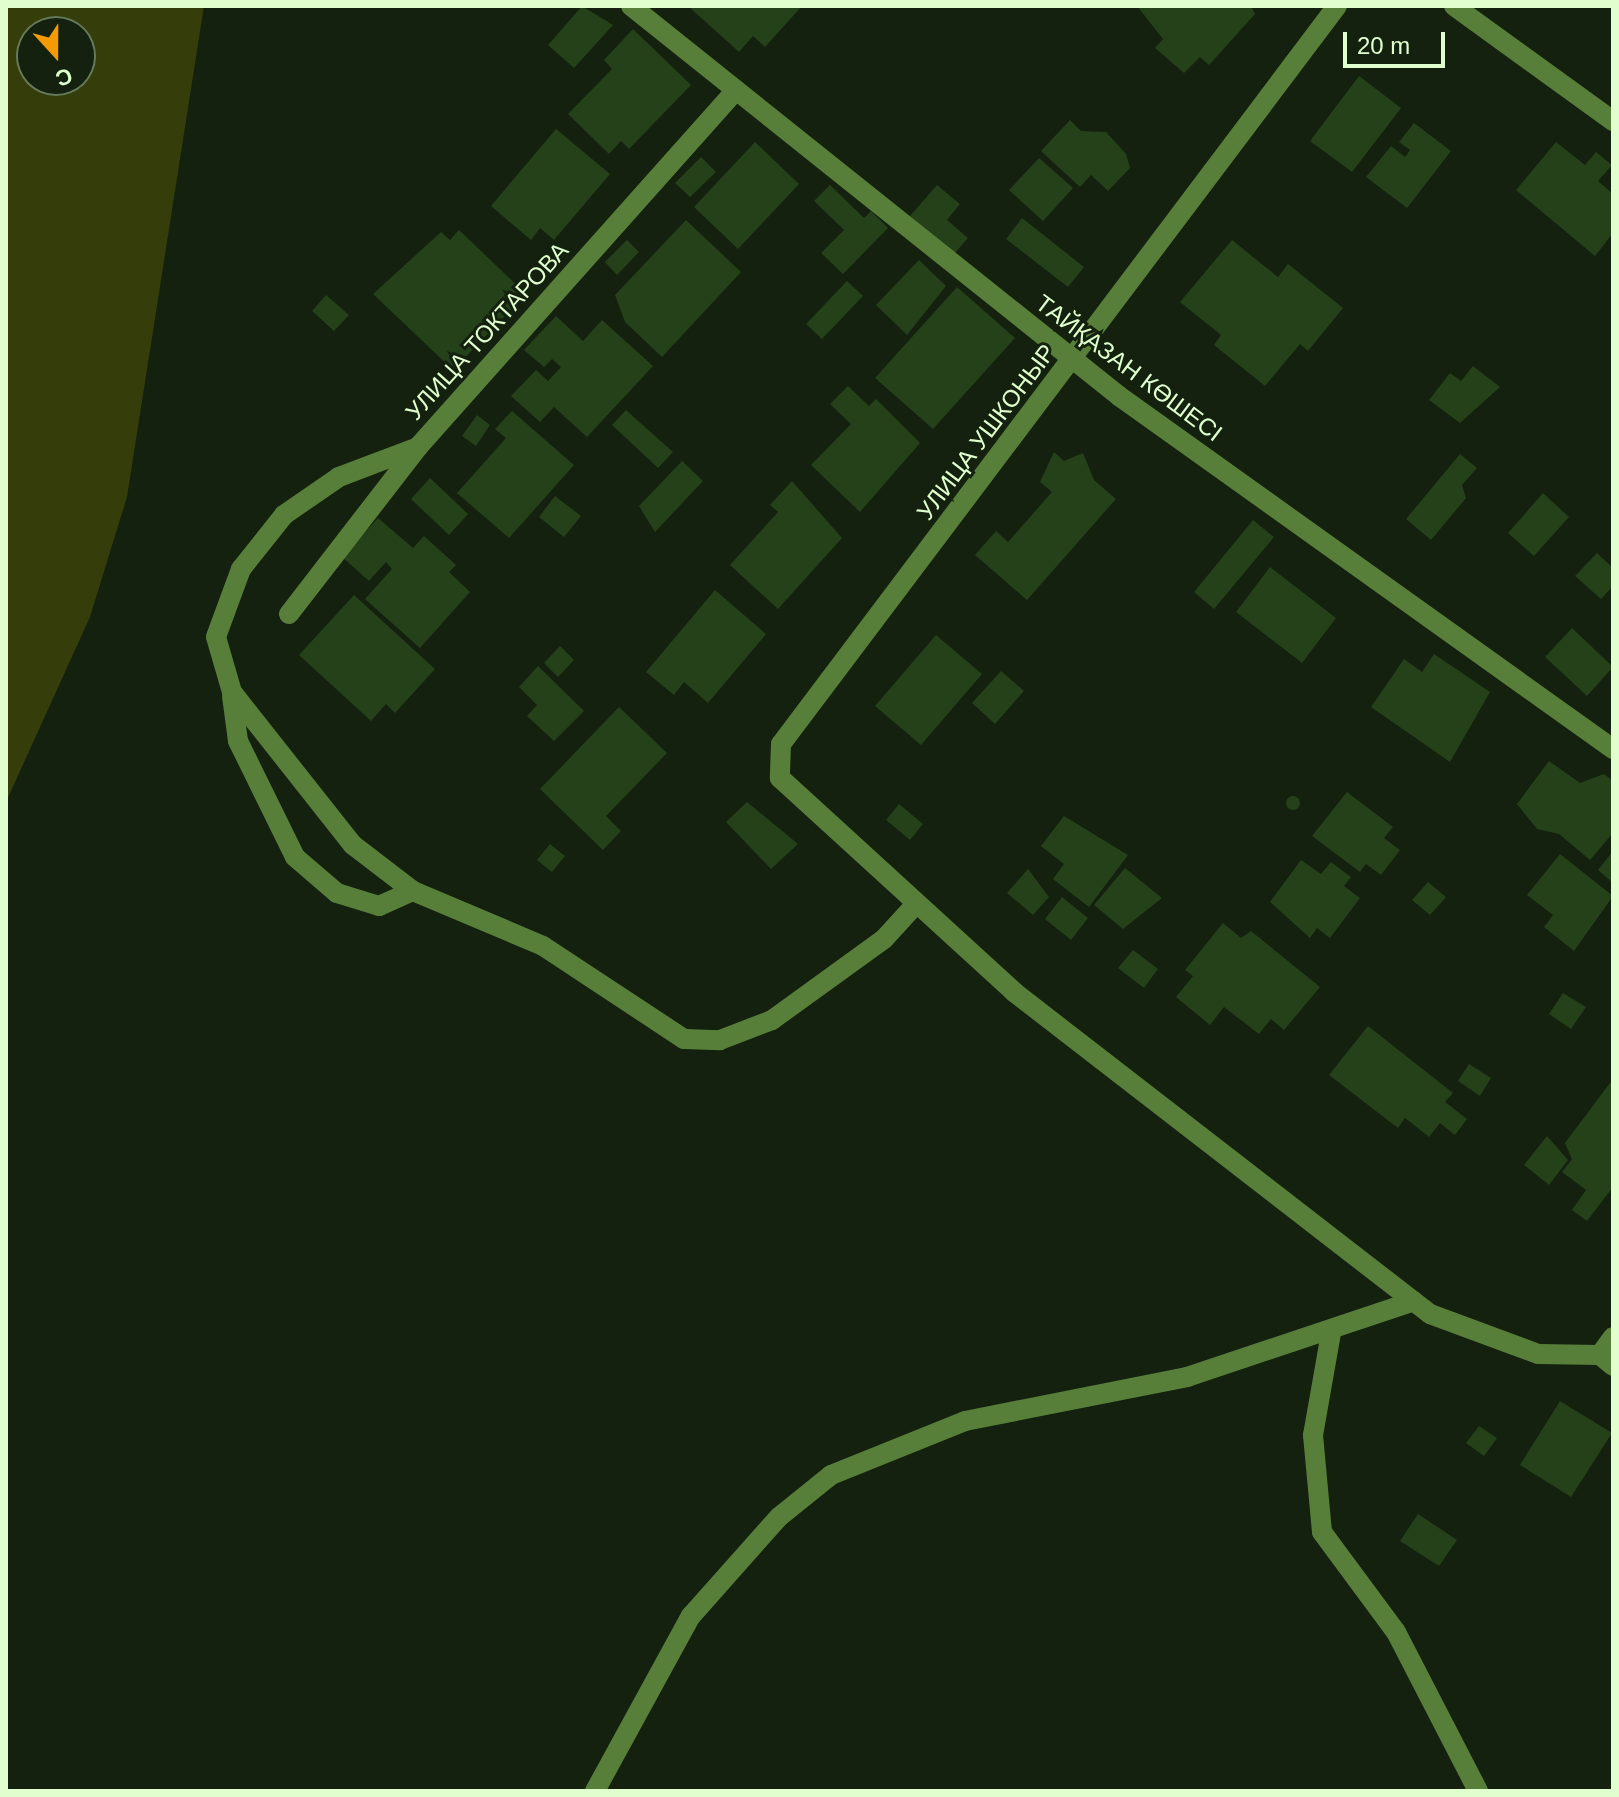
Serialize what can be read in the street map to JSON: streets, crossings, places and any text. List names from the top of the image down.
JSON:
{
  "streets": {
    "street": ["УЛИЦА ТОКТАРОВА", "ТАЙҚАЗАН КӨШЕСІ", "УЛИЦА УШКОНЫР"]
  },
  "crossings": [
    ["УЛИЦА ТОКТАРОВА", "ТАЙҚАЗАН КӨШЕСІ"],
    ["ТАЙҚАЗАН КӨШЕСІ", "УЛИЦА УШКОНЫР"]
  ],
  "scale_bar": "20 m",
  "north": "bottom"
}
